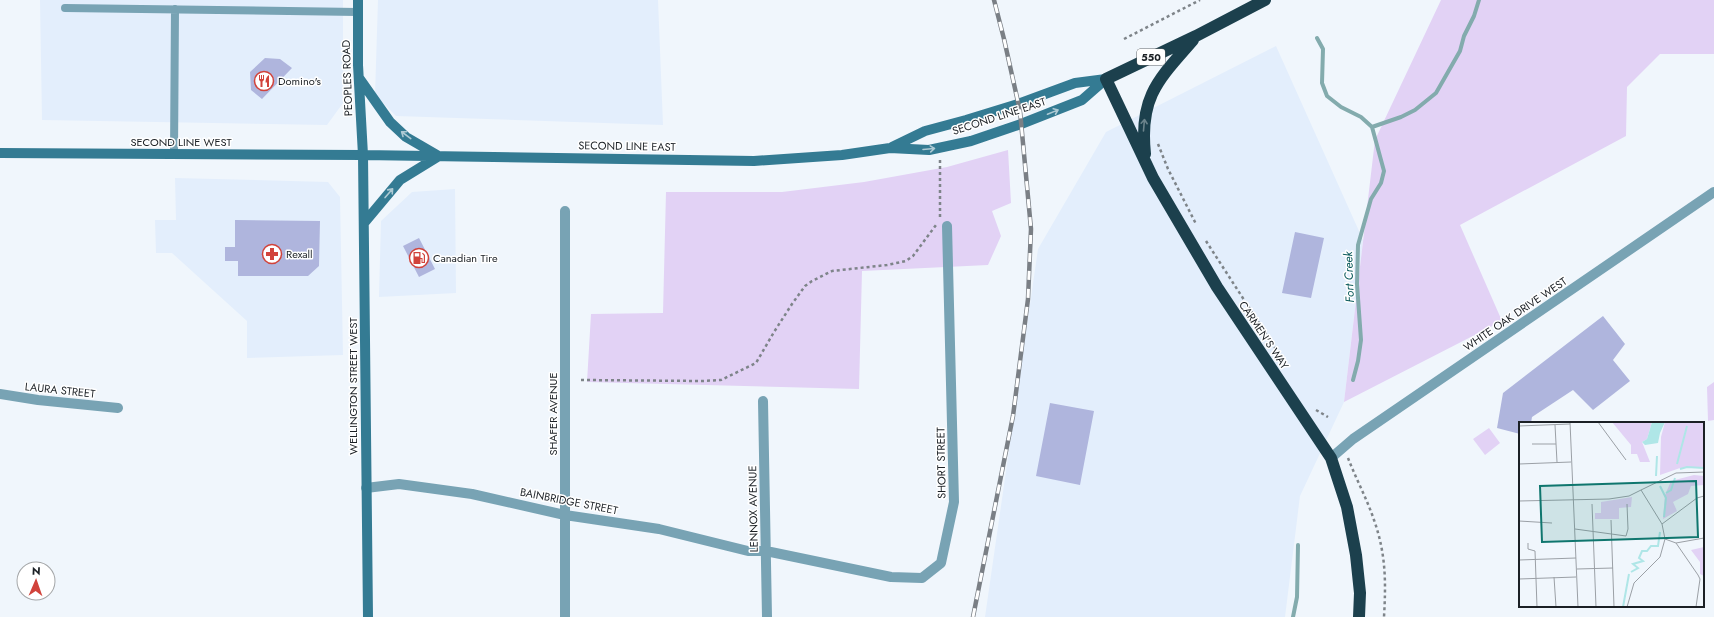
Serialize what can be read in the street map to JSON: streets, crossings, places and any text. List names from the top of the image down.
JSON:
{
  "streets": {
    "highway": ["550", "SECOND LINE EAST", "CARMEN'S WAY"],
    "main road": ["PEOPLES ROAD", "SECOND LINE WEST", "WELLINGTON STREET WEST"],
    "street": [
      "WHITE OAK DRIVE WEST",
      "LAURA STREET",
      "SHAFER AVENUE",
      "SHORT STREET",
      "BAINBRIDGE STREET",
      "LENNOX AVENUE"
    ]
  },
  "crossings": [
    ["PEOPLES ROAD", "SECOND LINE EAST"],
    ["PEOPLES ROAD", "SECOND LINE WEST"],
    ["PEOPLES ROAD", "WELLINGTON STREET WEST"],
    ["SECOND LINE EAST", "SECOND LINE WEST"],
    ["SECOND LINE EAST", "CARMEN'S WAY"],
    ["SECOND LINE EAST", "WELLINGTON STREET WEST"],
    ["SECOND LINE WEST", "WELLINGTON STREET WEST"],
    ["WHITE OAK DRIVE WEST", "CARMEN'S WAY"],
    ["WELLINGTON STREET WEST", "BAINBRIDGE STREET"],
    ["SHAFER AVENUE", "BAINBRIDGE STREET"],
    ["SHORT STREET", "BAINBRIDGE STREET"],
    ["SHORT STREET", "LENNOX AVENUE"],
    ["BAINBRIDGE STREET", "LENNOX AVENUE"]
  ],
  "water": ["Fort Creek"],
  "places": {
    "restaurant": ["Domino's"],
    "pharmacy": ["Rexall"],
    "fuel station": ["Canadian Tire"]
  },
  "north": "top"
}
